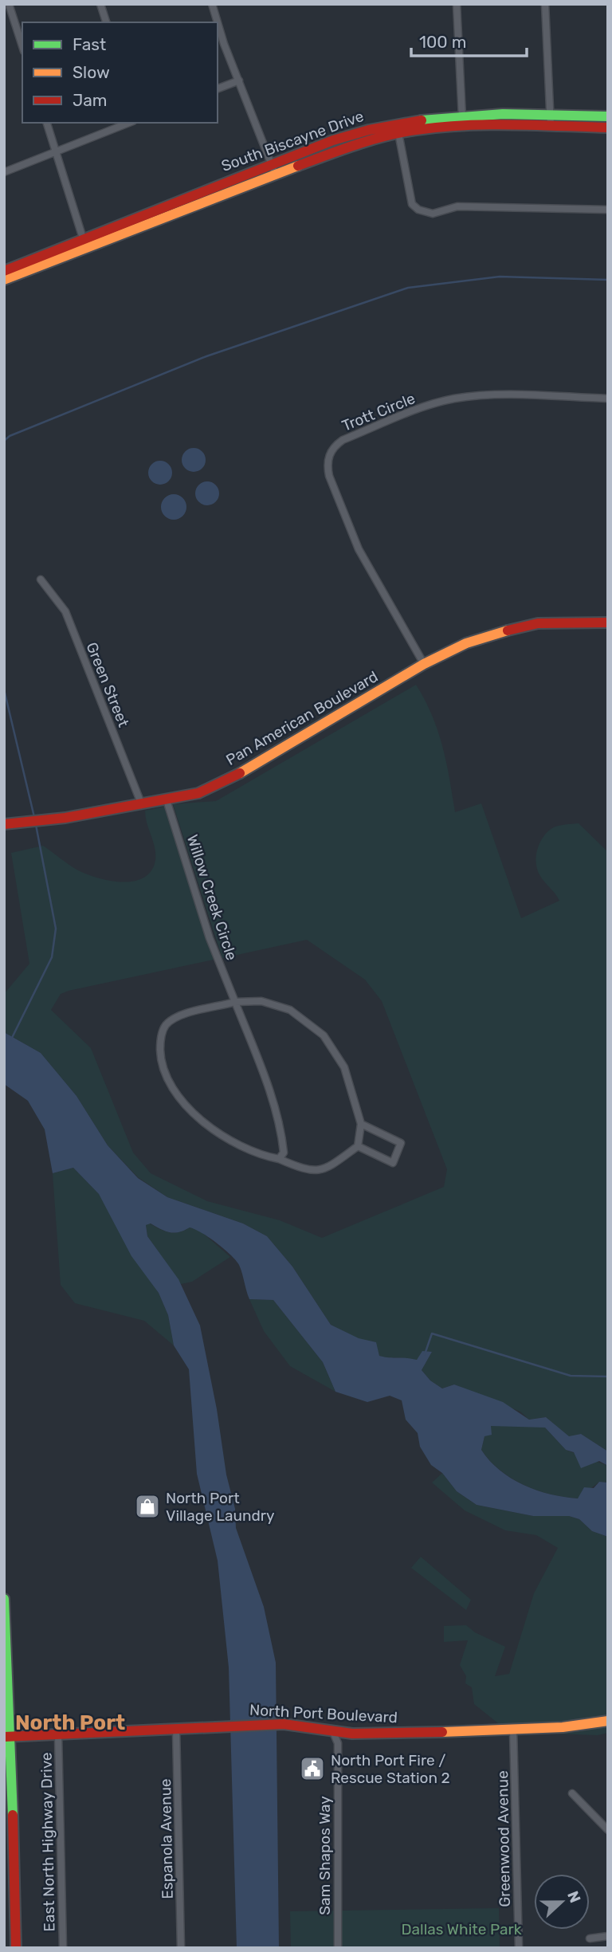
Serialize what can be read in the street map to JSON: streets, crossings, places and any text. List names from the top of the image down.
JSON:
{
  "streets": {
    "street": [
      "South Biscayne Drive",
      "Trott Circle",
      "Green Street",
      "Pan American Boulevard",
      "Willow Creek Circle",
      "North Port Boulevard",
      "Espanola Avenue",
      "Greenwood Avenue",
      "East North Highway Drive",
      "Sam Shapos Way"
    ]
  },
  "crossings": [
    ["Trott Circle", "Pan American Boulevard"],
    ["Green Street", "Pan American Boulevard"],
    ["Pan American Boulevard", "Willow Creek Circle"],
    ["North Port Boulevard", "Espanola Avenue"],
    ["North Port Boulevard", "Greenwood Avenue"],
    ["North Port Boulevard", "East North Highway Drive"],
    ["North Port Boulevard", "Sam Shapos Way"]
  ],
  "districts": ["North Port"],
  "parks": ["Dallas White Park"],
  "places": {
    "shop": ["North Port Village Laundry"],
    "public building": ["North Port Fire / Rescue Station 2"]
  },
  "legend": ["Fast", "Slow", "Jam"],
  "scale_bar": "100 m",
  "north": "right"
}
